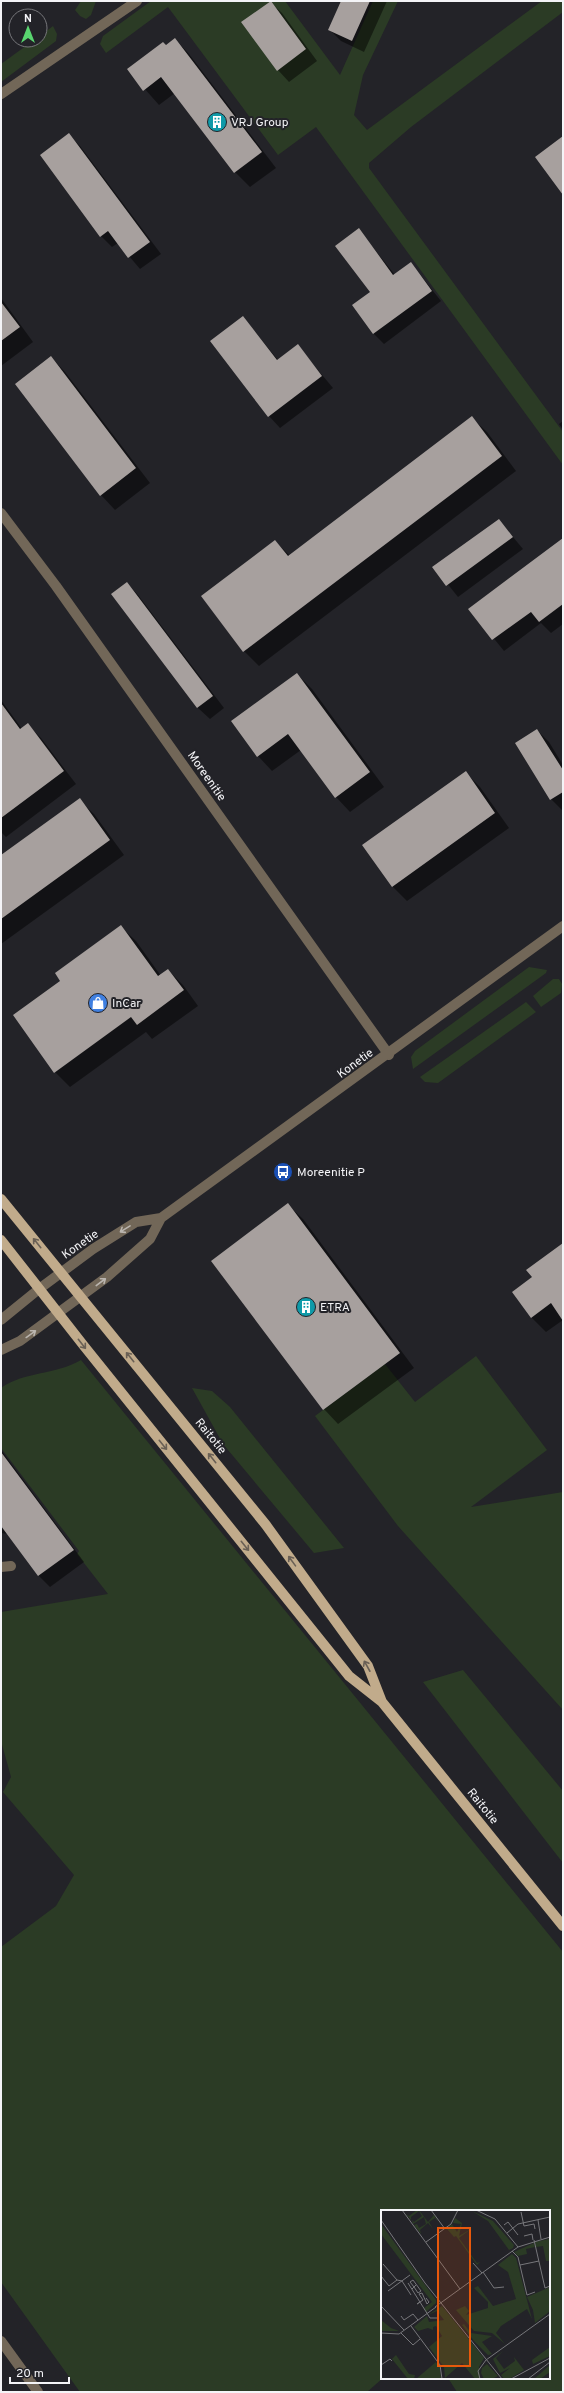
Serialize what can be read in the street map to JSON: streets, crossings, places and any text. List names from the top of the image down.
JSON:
{
  "streets": {
    "main road": ["Raitotie"],
    "street": ["Moreenitie", "Konetie"]
  },
  "crossings": [
    ["Moreenitie", "Konetie"],
    ["Konetie", "Raitotie"]
  ],
  "places": {
    "building": ["VRJ Group", "ETRA"],
    "shop": ["InCar"],
    "bus stop": ["Moreenitie P"]
  },
  "scale_bar": "20 m",
  "north": "top"
}
